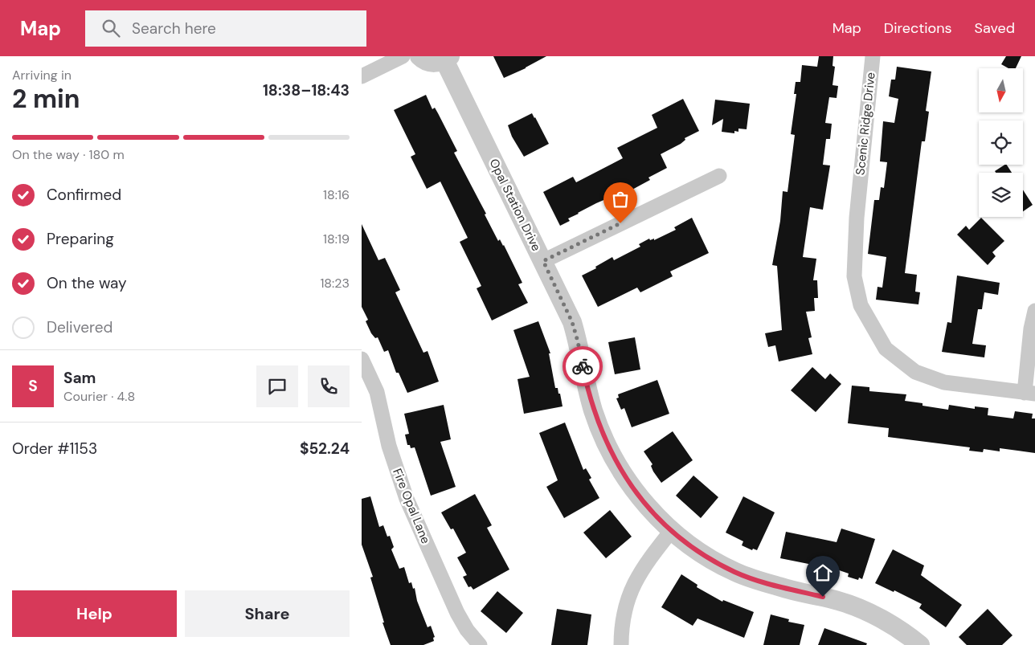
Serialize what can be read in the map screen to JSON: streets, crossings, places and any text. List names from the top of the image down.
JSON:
{
  "streets": {
    "street": ["Scenic Ridge Drive", "Opal Station Drive", "Fire Opal Lane"]
  },
  "north": "bottom",
  "page": {
    "header": "Map",
    "search": "Search here",
    "nav": ["Map", "Directions", "Saved"],
    "heading": ["2 min", "Arriving in", "18:38–18:43"],
    "panel": [
      "Sam",
      "Courier · 4.8",
      "Order #1153",
      "$52.24"
    ],
    "bar": "On the way · 180 m",
    "list": [
      ["Confirmed", "18:16"],
      ["Preparing", "18:19"],
      ["On the way", "18:23"],
      "Delivered"
    ],
    "round": "S",
    "buttons": ["Help", "Share"]
  }
}
